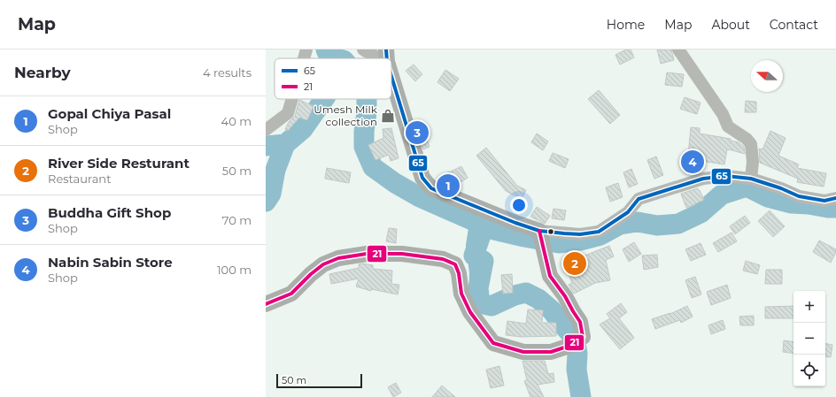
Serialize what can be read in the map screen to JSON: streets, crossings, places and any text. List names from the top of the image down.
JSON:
{
  "places": {
    "shop": ["Umesh Milk collection"]
  },
  "lines": ["transit line 65", "transit line 21"],
  "legend": ["65", "21"],
  "scale_bar": "50 m",
  "north": "left",
  "page": {
    "header": "Map",
    "nav": [
      "Home",
      "Map",
      "About",
      "Contact"
    ],
    "heading": ["Nearby", "4 results"],
    "list": [
      {
        "mark": "1",
        "name": "Gopal Chiya Pasal",
        "note": "Shop",
        "value": "40 m"
      },
      {
        "mark": "2",
        "name": "River Side Resturant",
        "note": "Restaurant",
        "value": "50 m"
      },
      {
        "mark": "3",
        "name": "Buddha Gift Shop",
        "note": "Shop",
        "value": "70 m"
      },
      {
        "mark": "4",
        "name": "Nabin Sabin Store",
        "note": "Shop",
        "value": "100 m"
      }
    ],
    "pins": [
      "3",
      "4",
      "1",
      "2"
    ],
    "map_buttons": ["+", "−"],
    "scale": "50 m"
  }
}
